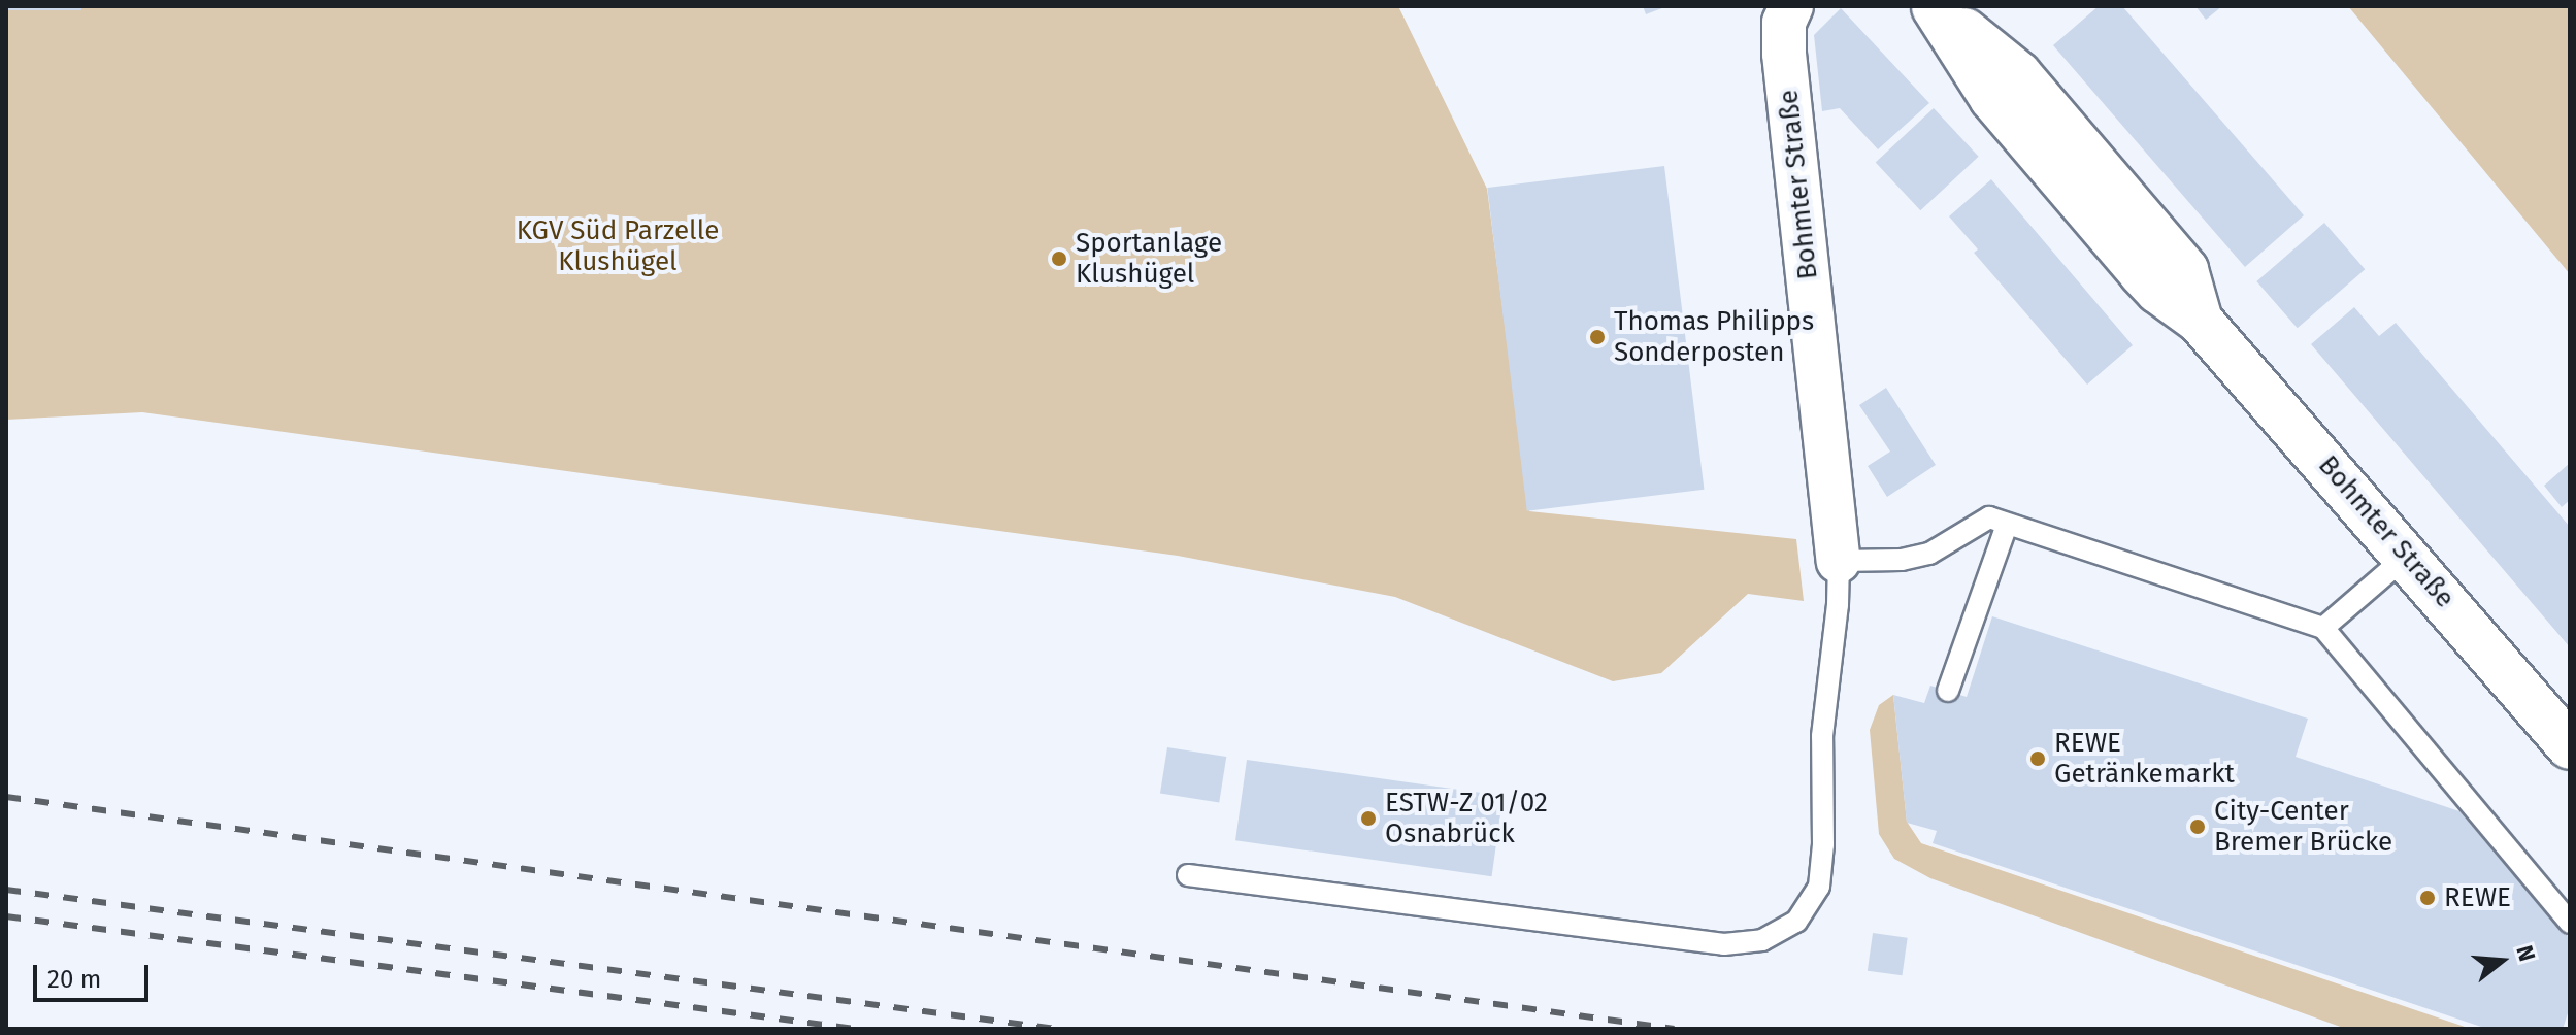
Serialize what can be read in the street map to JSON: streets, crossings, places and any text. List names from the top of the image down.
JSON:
{
  "streets": {
    "main road": ["Bohmter Straße"]
  },
  "parks": ["KGV Süd Parzelle Klushügel"],
  "places": [
    "Sportanlage Klushügel",
    "Thomas Philipps Sonderposten",
    "REWE Getränkemarkt",
    "ESTW-Z 01/02 Osnabrück",
    "City-Center Bremer Brücke",
    "REWE"
  ],
  "scale_bar": "20 m",
  "north": "right"
}
